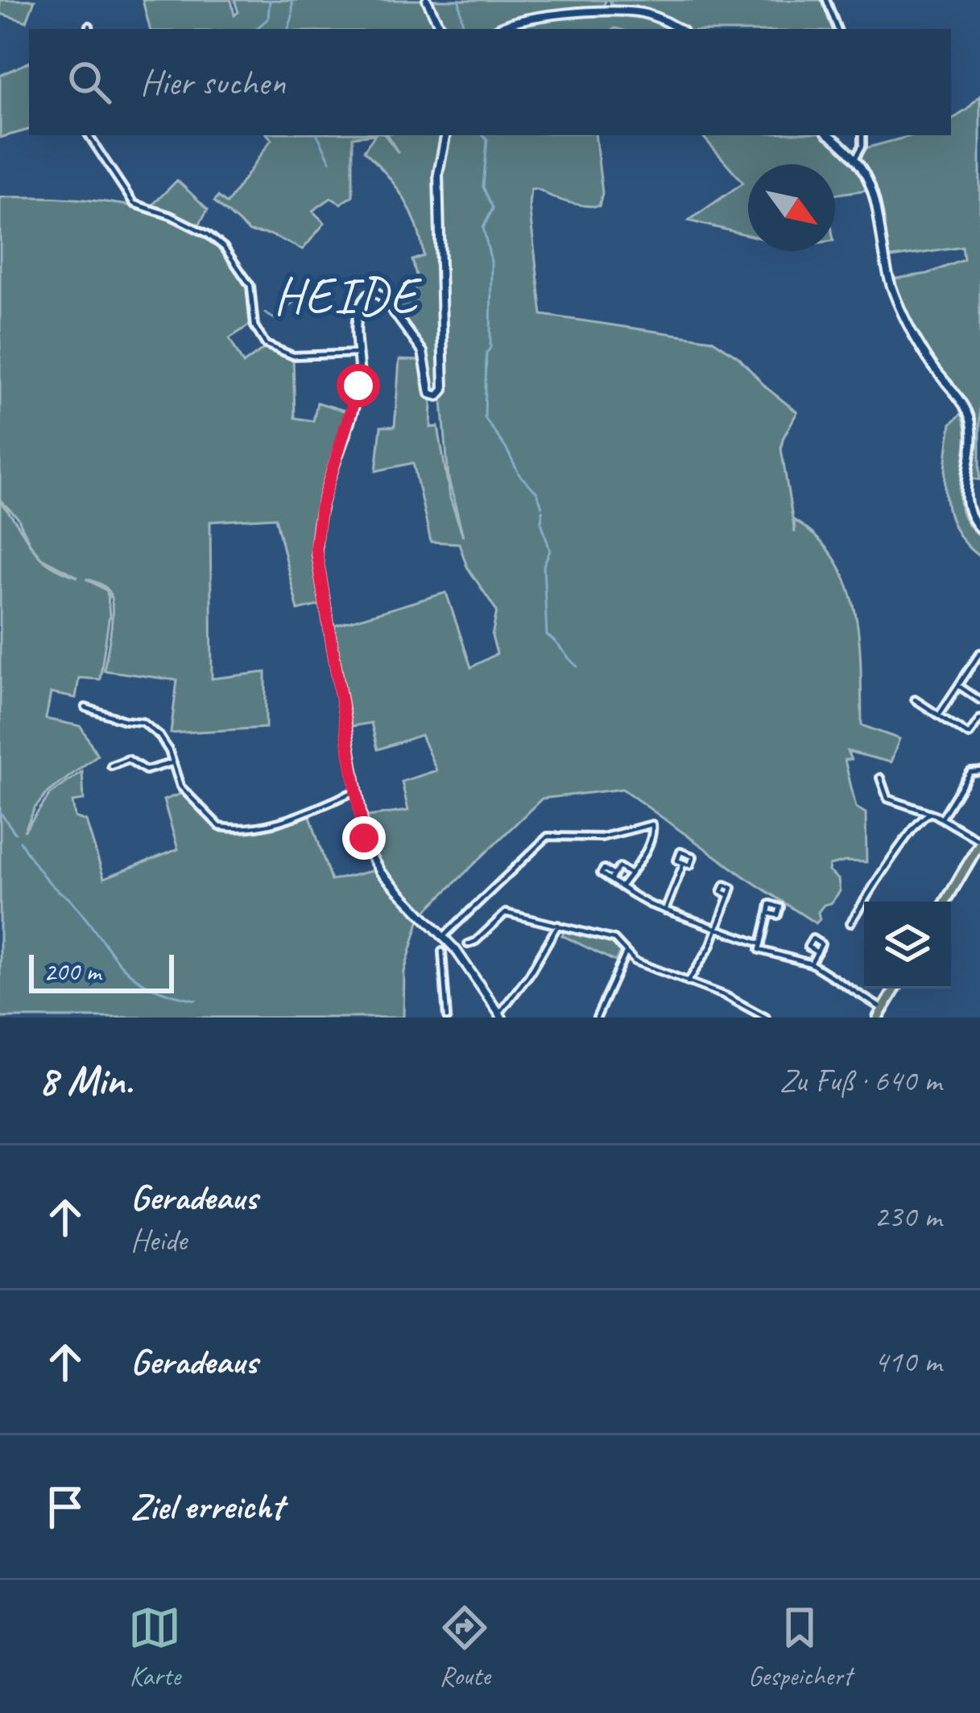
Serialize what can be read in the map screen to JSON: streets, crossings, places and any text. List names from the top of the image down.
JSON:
{
  "districts": ["HEIDE"],
  "scale_bar": "200 m",
  "north": "bottom right",
  "page": {
    "search": "Hier suchen",
    "scale": "200 m",
    "heading": ["8 Min.", "Zu Fuß · 640 m"],
    "list": [
      ["Geradeaus", "Heide", "230 m"],
      ["Geradeaus", "410 m"],
      "Ziel erreicht"
    ],
    "nav": ["Karte", "Route", "Gespeichert"]
  }
}
